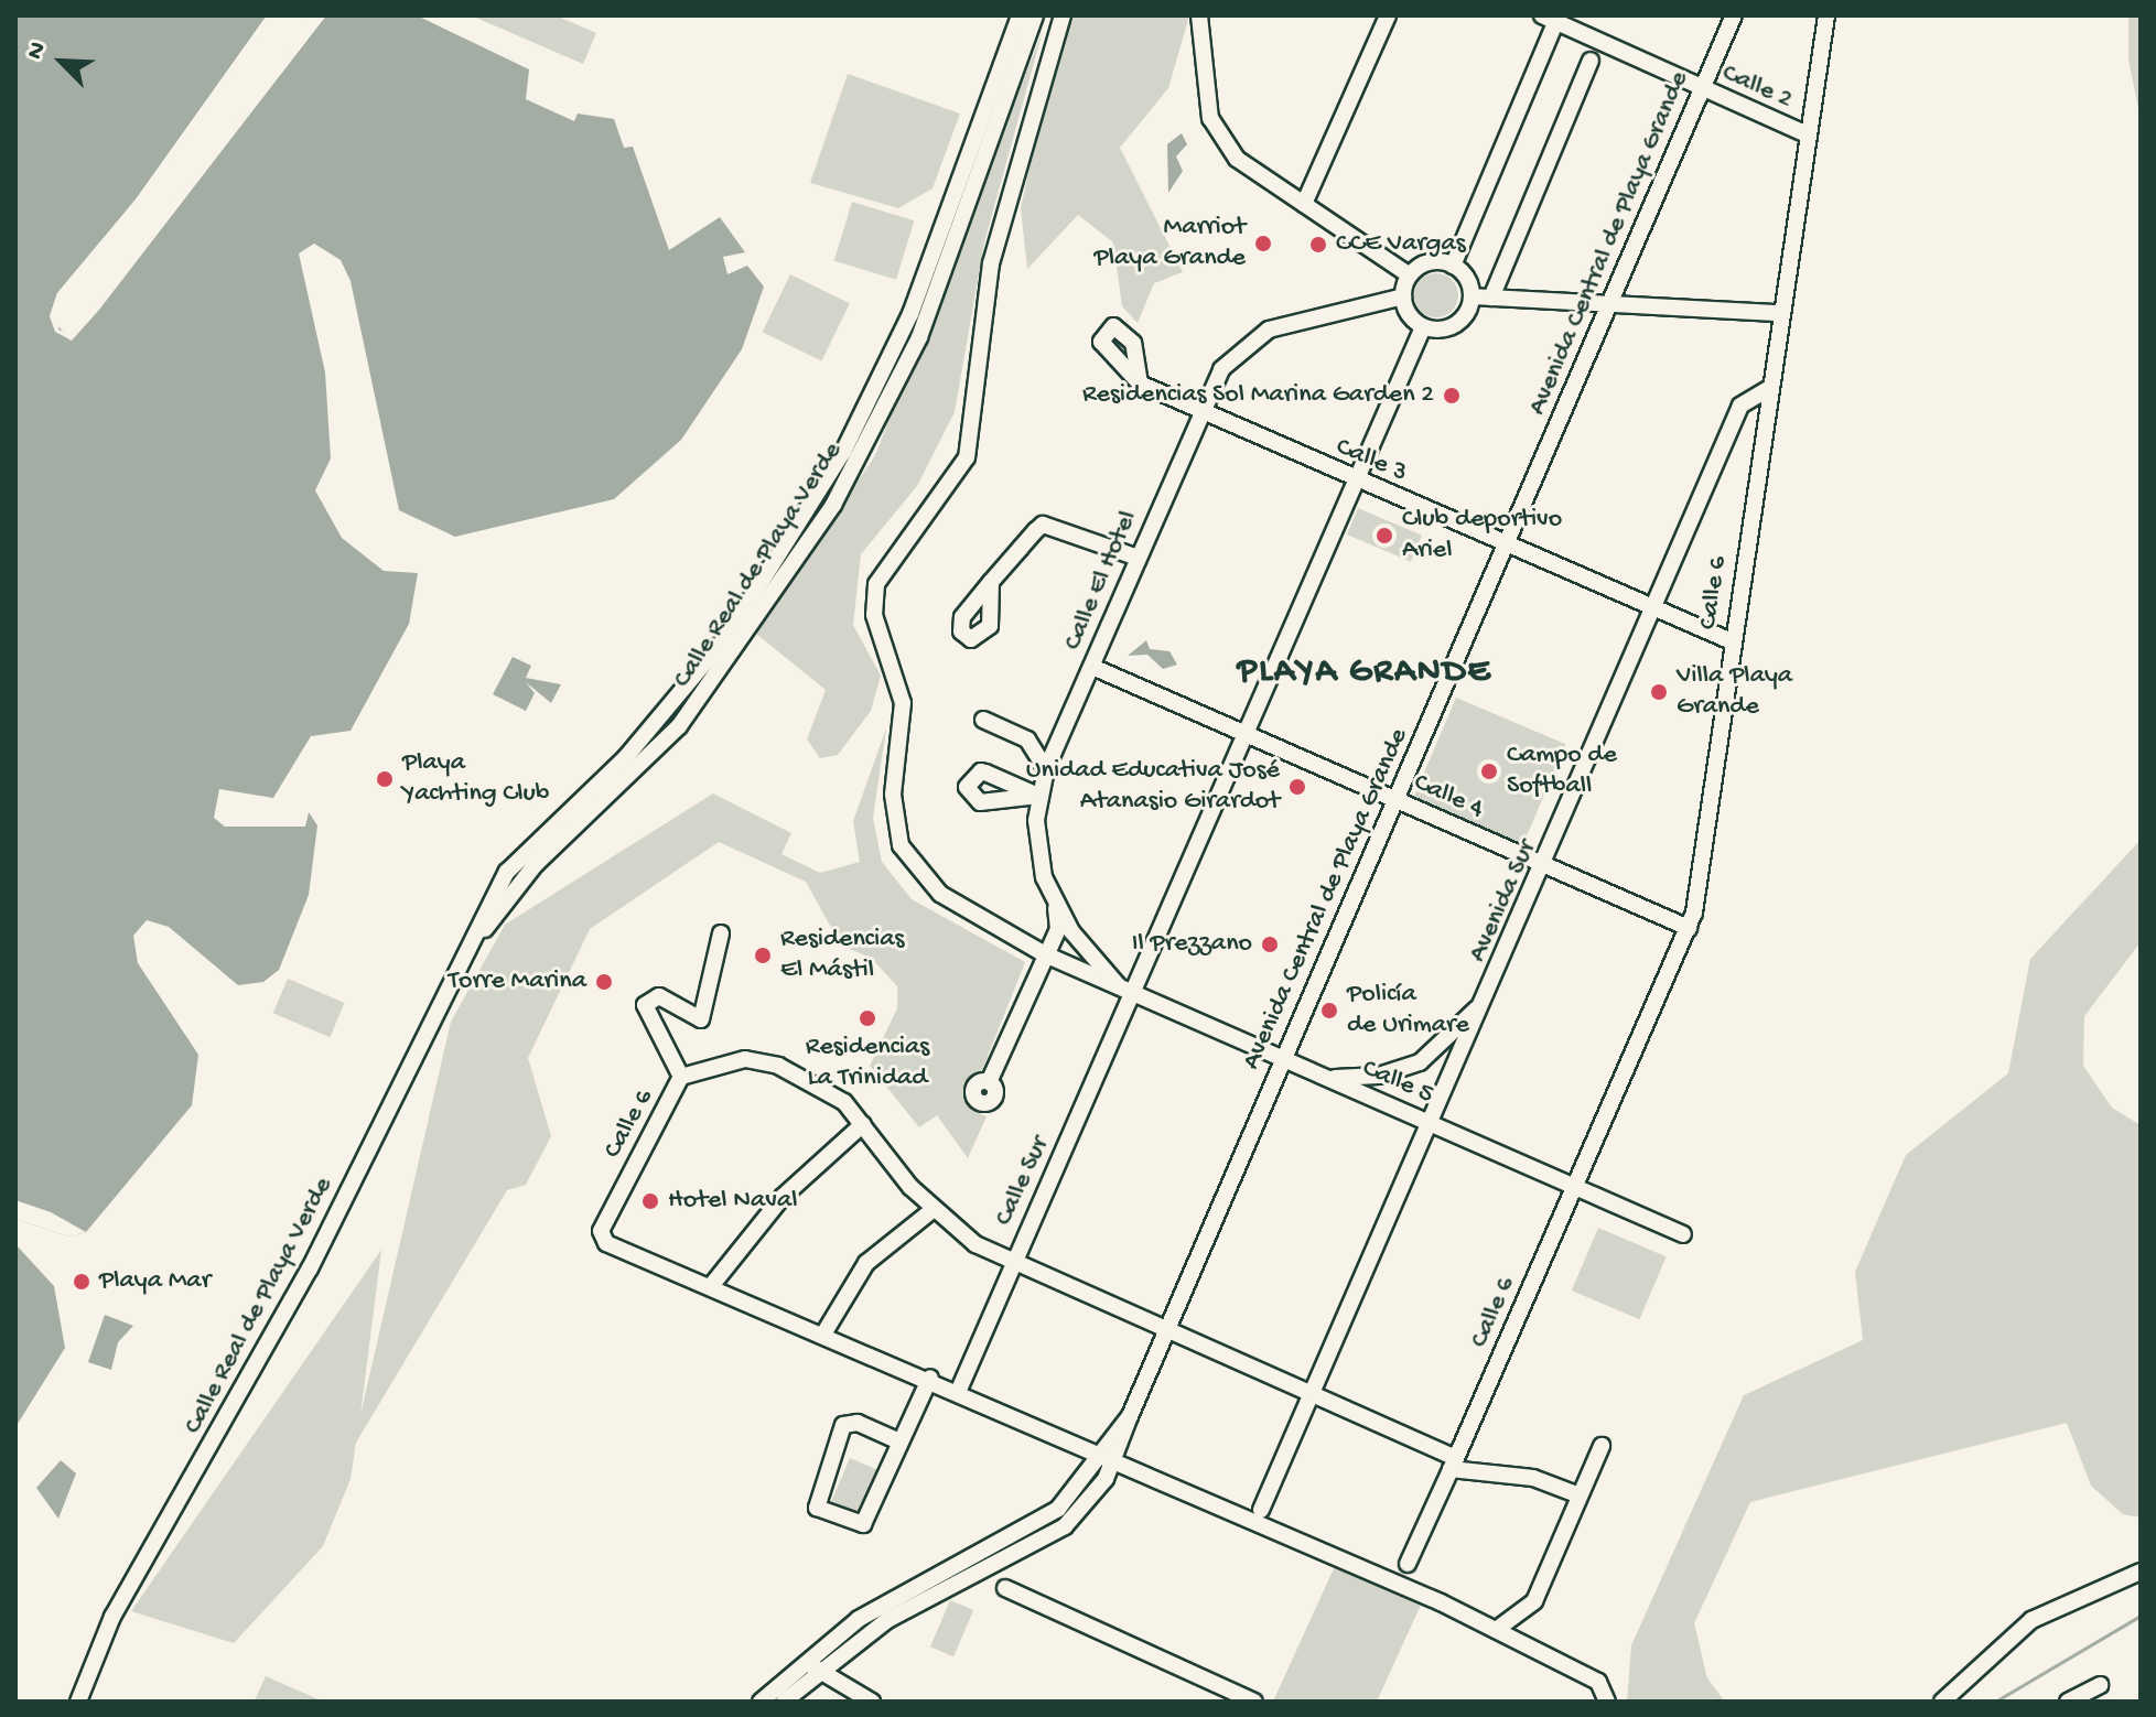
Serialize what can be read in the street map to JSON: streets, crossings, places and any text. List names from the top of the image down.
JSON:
{
  "streets": {
    "street": [
      "Calle 2",
      "Avenida Central de Playa Grande",
      "Calle 3",
      "Calle Real de Playa Verde",
      "Calle El Hotel",
      "Calle 6",
      "Calle 4",
      "Avenida Sur",
      "Calle 5",
      "Calle Sur"
    ]
  },
  "crossings": [
    ["Calle 2", "Avenida Central de Playa Grande"],
    ["Calle 2", "Calle 6"],
    ["Avenida Central de Playa Grande", "Calle 3"],
    ["Avenida Central de Playa Grande", "Calle 6"],
    ["Avenida Central de Playa Grande", "Calle 4"],
    ["Avenida Central de Playa Grande", "Calle 5"],
    ["Calle 3", "Calle El Hotel"],
    ["Calle 3", "Calle 6"],
    ["Calle 3", "Avenida Sur"],
    ["Calle 3", "Calle Sur"],
    ["Calle El Hotel", "Calle 4"],
    ["Calle El Hotel", "Calle 5"],
    ["Calle El Hotel", "Calle Sur"],
    ["Calle 6", "Calle 4"],
    ["Calle 6", "Avenida Sur"],
    ["Calle 6", "Calle 5"],
    ["Calle 6", "Calle Sur"],
    ["Calle 4", "Avenida Sur"],
    ["Calle 4", "Calle Sur"],
    ["Avenida Sur", "Calle 5"],
    ["Calle 5", "Calle Sur"]
  ],
  "districts": ["PLAYA GRANDE"],
  "places": [
    "Marriot Playa Grande",
    "CCE Vargas",
    "Residencias Sol Marina Garden 2",
    "Club deportivo Ariel",
    "Villa Playa Grande",
    "Campo de Softball",
    "Playa Yachting Club",
    "Unidad Educativa José Atanasio Girardot",
    "Il Prezzano",
    "Residencias El Mástil",
    "Torre Marina",
    "Policía de Urimare",
    "Residencias La Trinidad",
    "Hotel Naval",
    "Playa Mar"
  ],
  "north": "top left"
}
